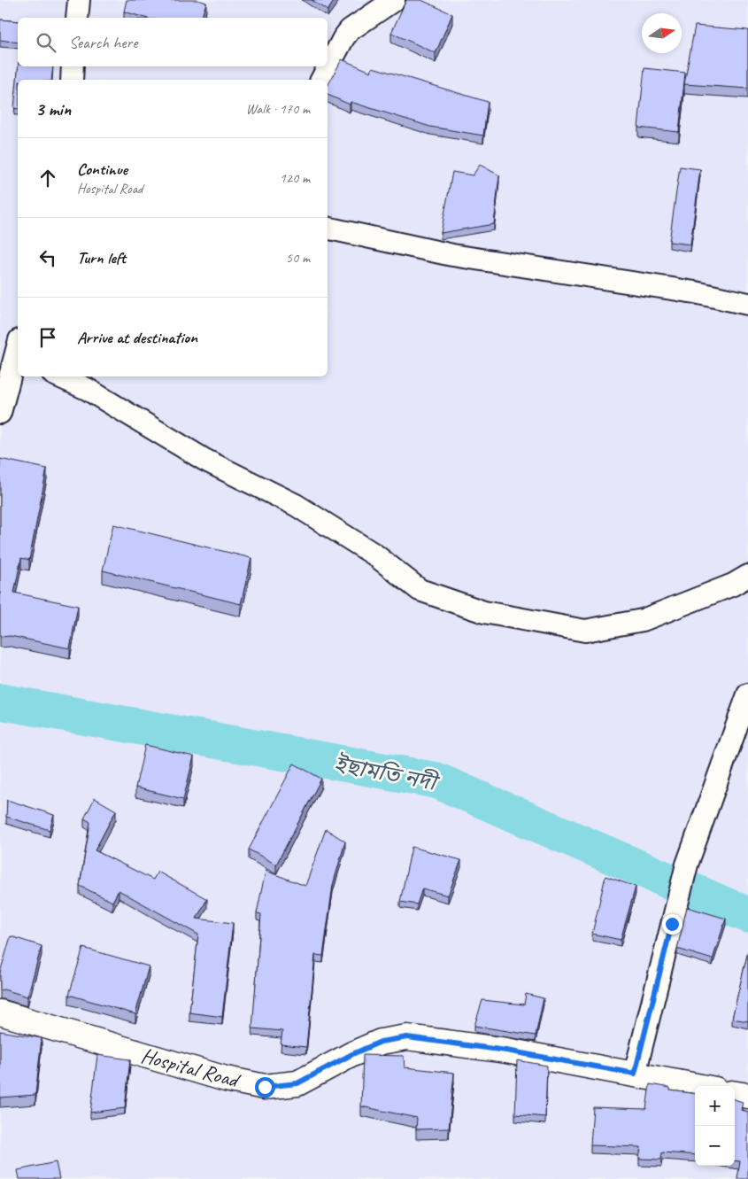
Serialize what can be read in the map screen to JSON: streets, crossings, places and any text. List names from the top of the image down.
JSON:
{
  "streets": {
    "main road": ["Hospital Road"]
  },
  "water": ["ইছামতি নদী"],
  "north": "right",
  "page": {
    "search": "Search here",
    "heading": ["3 min", "Walk · 170 m"],
    "list": [
      ["Continue", "Hospital Road", "120 m"],
      ["Turn left", "50 m"],
      "Arrive at destination"
    ],
    "map_buttons": ["+", "−"]
  }
}
